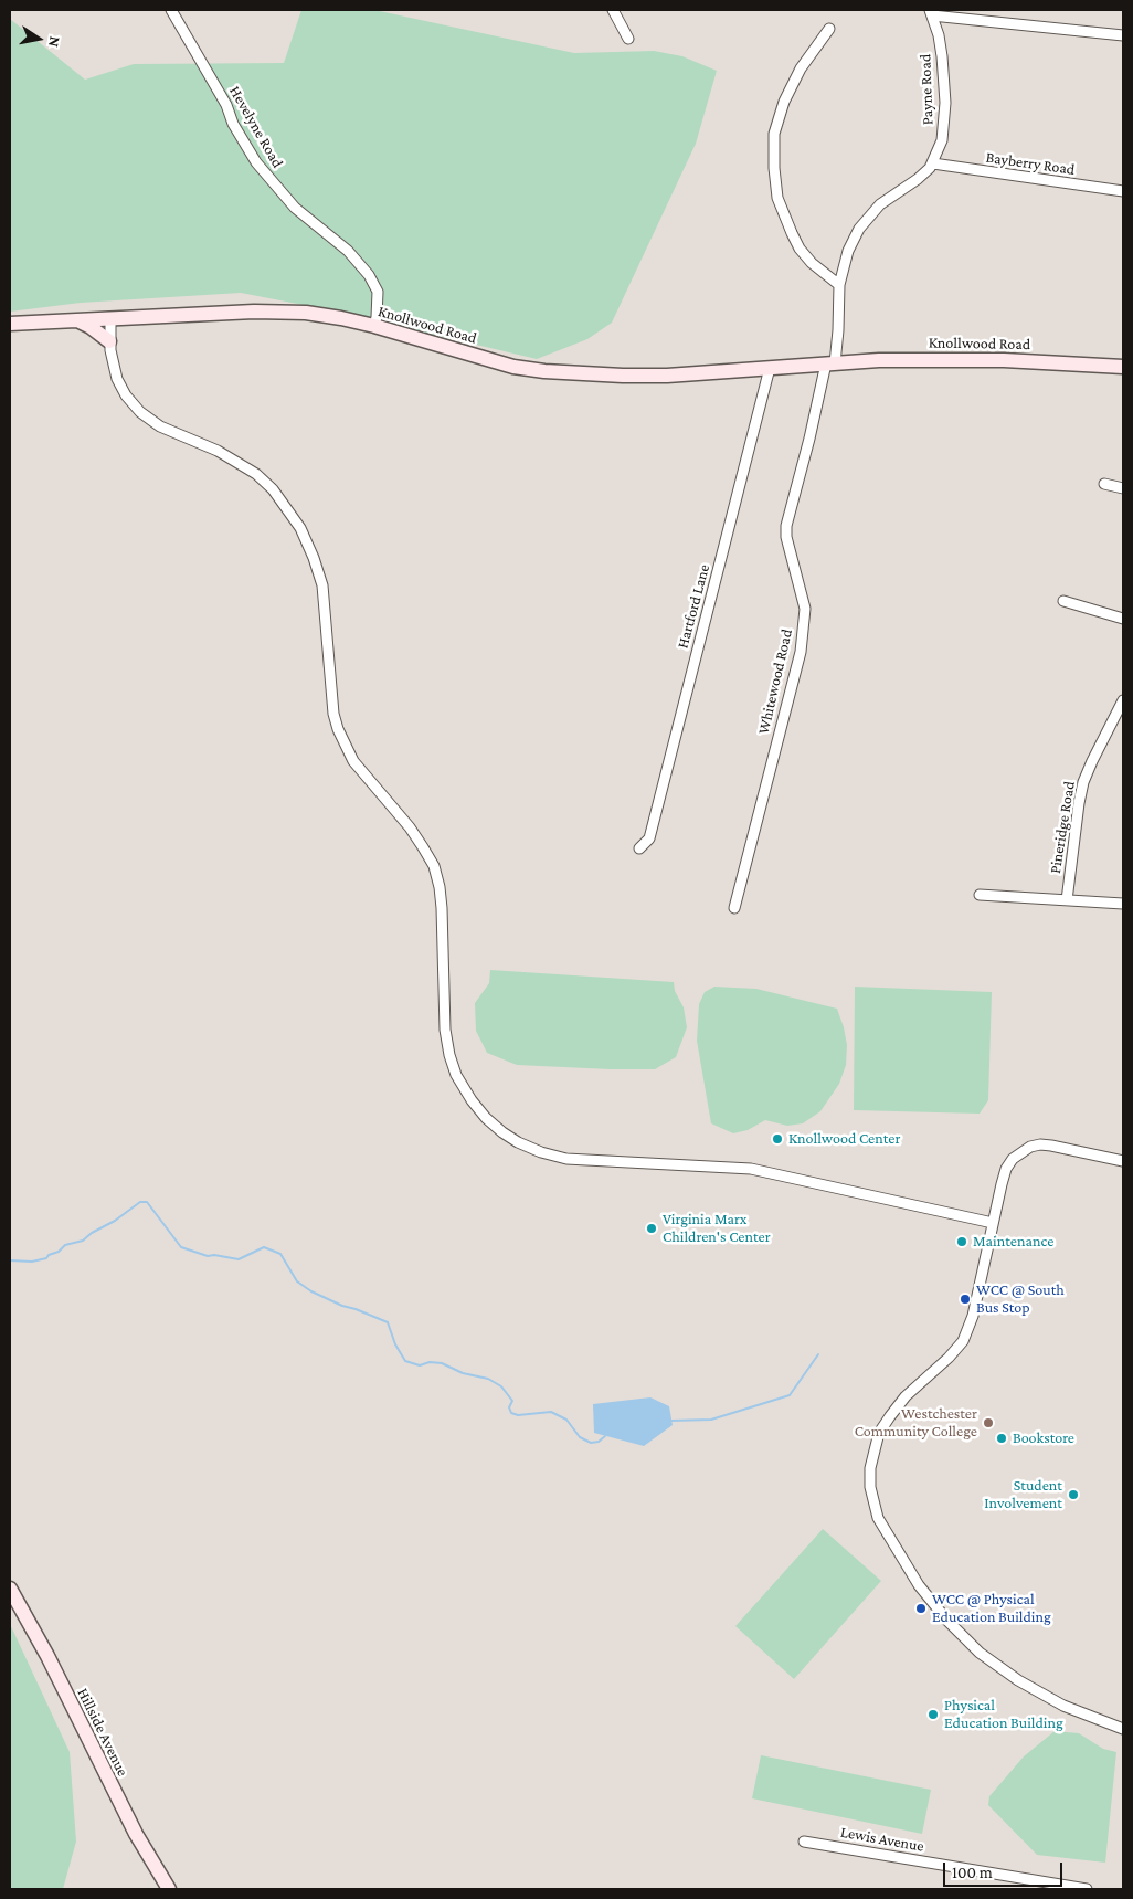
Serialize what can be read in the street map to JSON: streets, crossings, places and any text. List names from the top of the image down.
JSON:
{
  "streets": {
    "main road": ["Knollwood Road", "Hillside Avenue"],
    "street": [
      "Payne Road",
      "Hevelyne Road",
      "Bayberry Road",
      "Hartford Lane",
      "Whitewood Road",
      "Pineridge Road",
      "Lewis Avenue"
    ]
  },
  "crossings": [
    ["Payne Road", "Bayberry Road"],
    ["Payne Road", "Knollwood Road"],
    ["Payne Road", "Whitewood Road"],
    ["Hevelyne Road", "Knollwood Road"],
    ["Knollwood Road", "Hartford Lane"],
    ["Knollwood Road", "Whitewood Road"]
  ],
  "places": [
    "Knollwood Center",
    "Virginia Marx Children's Center",
    "Maintenance",
    "WCC @ South Bus Stop",
    "Westchester Community College",
    "Bookstore",
    "Student Involvement",
    "WCC @ Physical Education Building",
    "Physical Education Building"
  ],
  "scale_bar": "100 m",
  "north": "right"
}
